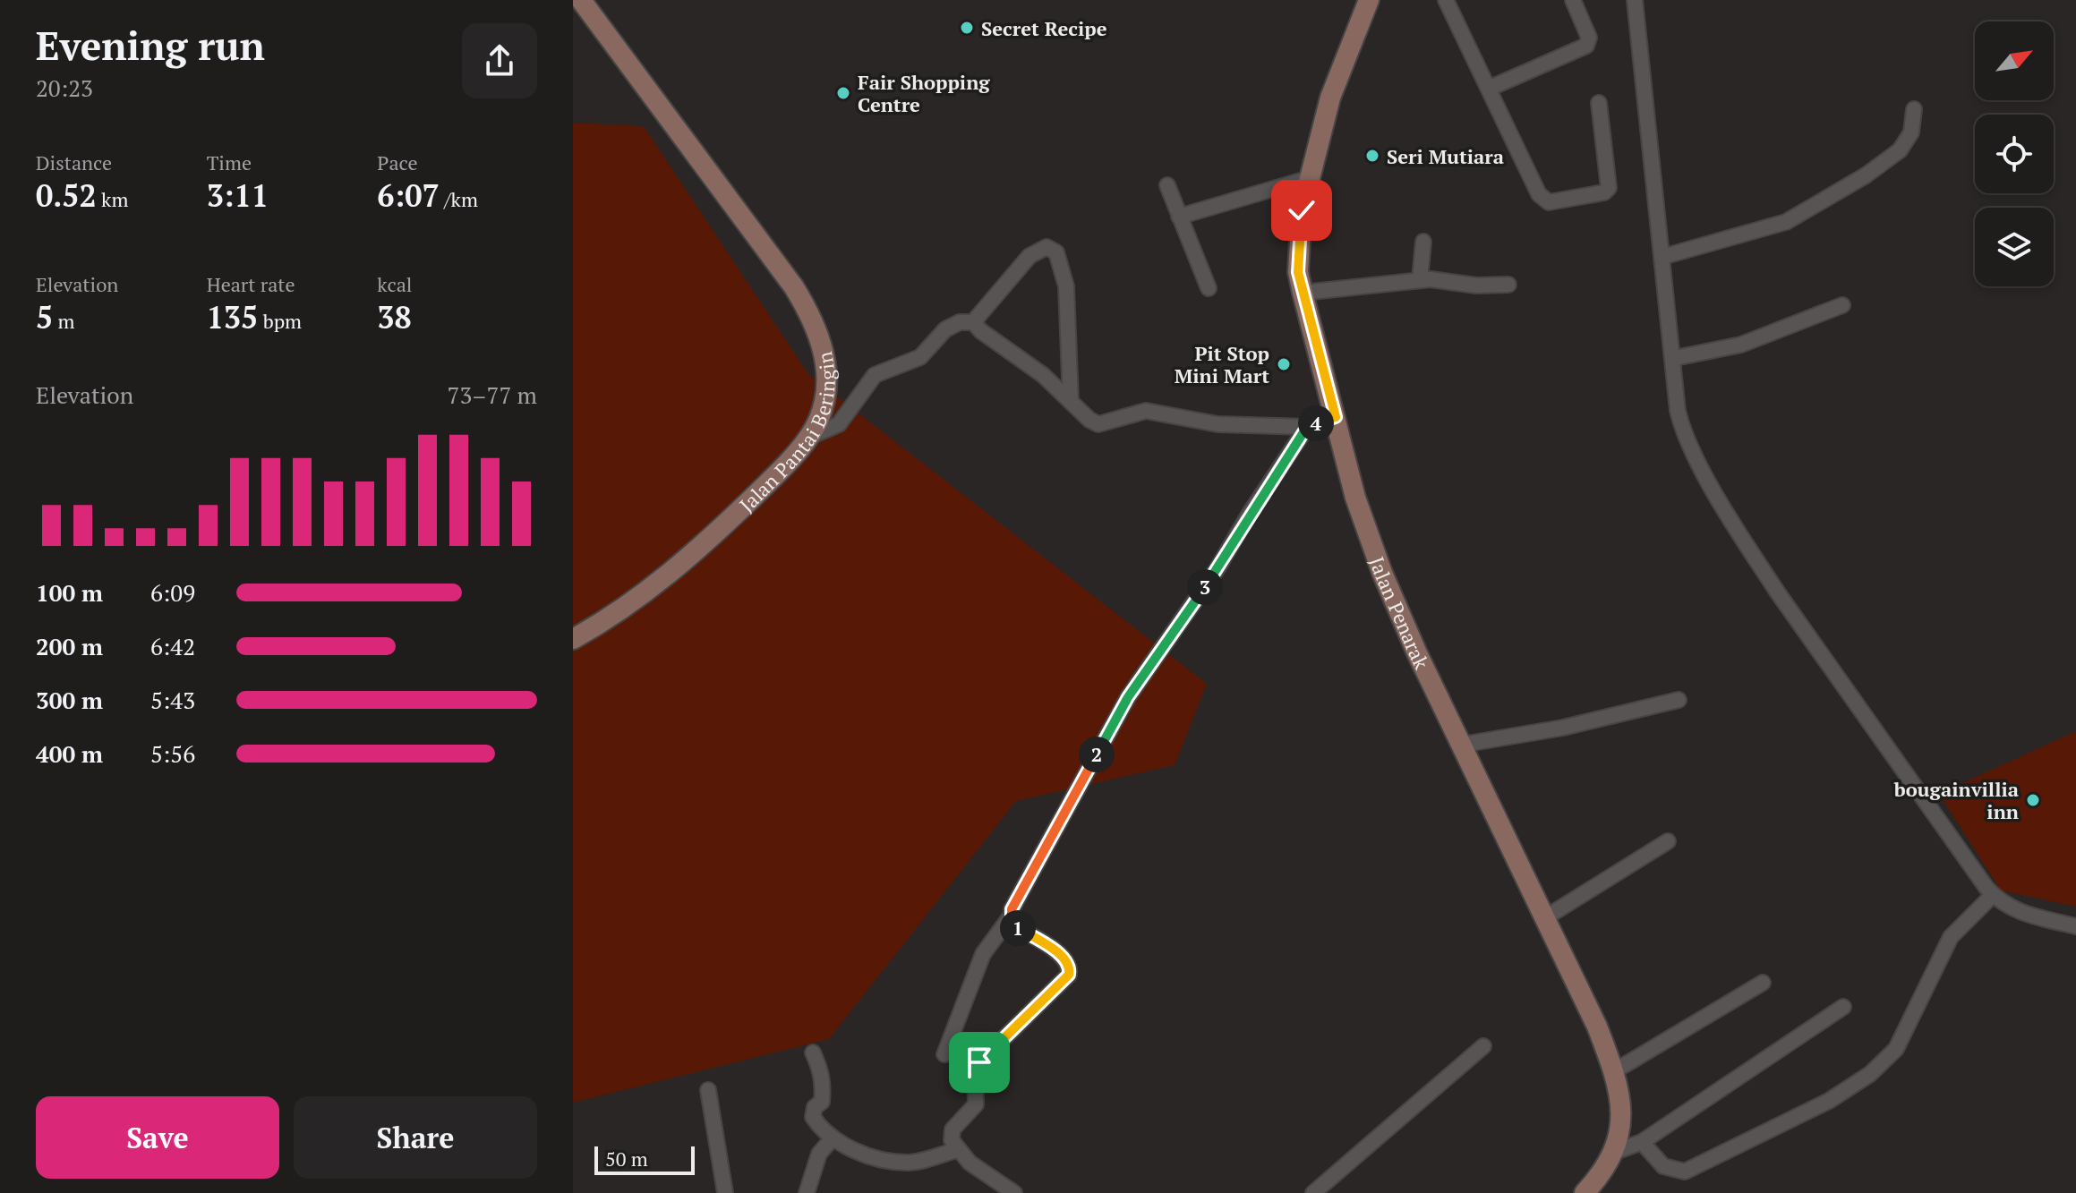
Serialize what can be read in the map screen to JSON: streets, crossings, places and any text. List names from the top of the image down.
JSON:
{
  "streets": {
    "street": ["Jalan Pantai Beringin", "Jalan Penarak"]
  },
  "places": [
    "Secret Recipe",
    "Fair Shopping Centre",
    "Seri Mutiara",
    "Pit Stop Mini Mart",
    "bougainvillia inn"
  ],
  "scale_bar": "50 m",
  "north": "top right",
  "page": {
    "heading": ["Evening run", "20:23"],
    "stats": [
      ["Distance", "0.52 km"],
      ["Time", "3:11"],
      ["Pace", "6:07 /km"],
      ["Elevation", "5 m"],
      ["Heart rate", "135 bpm"],
      ["kcal", "38"]
    ],
    "chart": ["Elevation", "73–77 m"],
    "pins": [
      "4",
      "3",
      "2",
      "1"
    ],
    "list": [
      {
        "name": "100 m",
        "note": "6:09"
      },
      {
        "name": "200 m",
        "note": "6:42"
      },
      {
        "name": "300 m",
        "note": "5:43"
      },
      {
        "name": "400 m",
        "note": "5:56"
      }
    ],
    "buttons": ["Save", "Share"],
    "scale": "50 m"
  }
}
